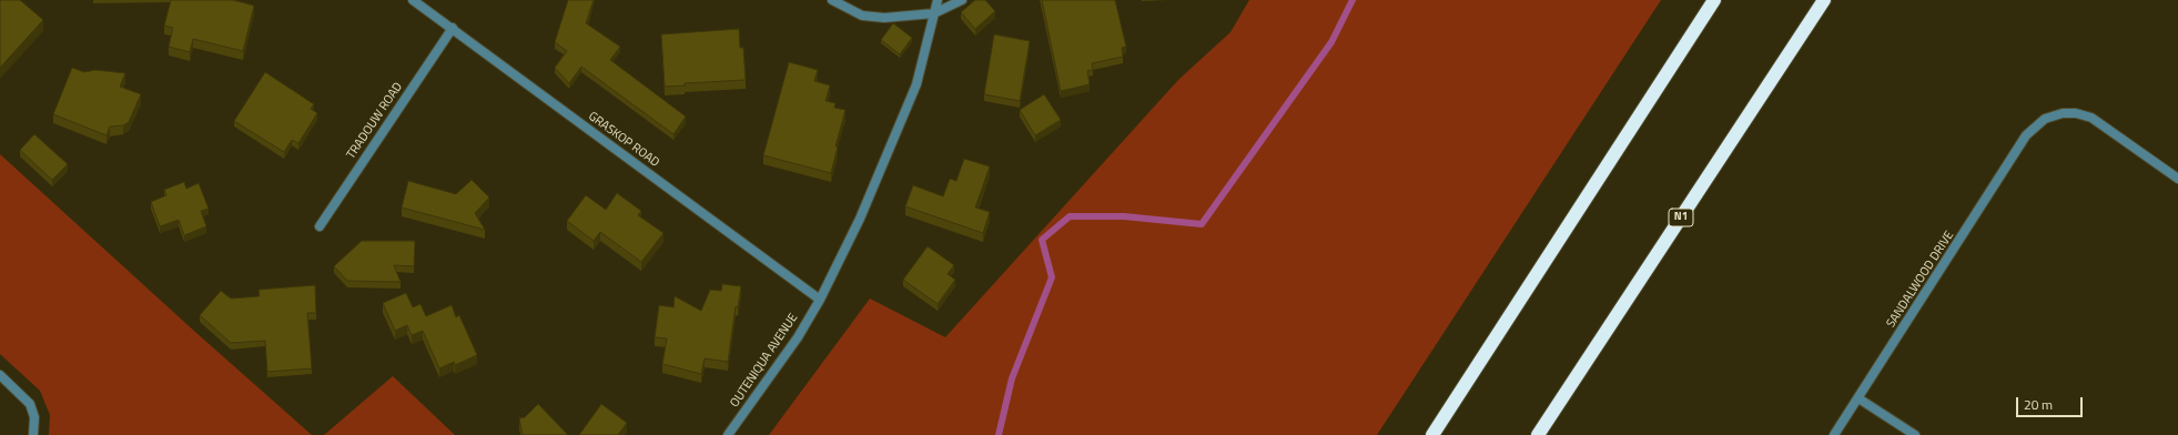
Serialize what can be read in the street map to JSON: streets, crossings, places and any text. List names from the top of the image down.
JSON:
{
  "streets": {
    "highway": ["N1"],
    "street": [
      "TRADOUW ROAD",
      "GRASKOP ROAD",
      "SANDALWOOD DRIVE",
      "OUTENIQUA AVENUE"
    ]
  },
  "crossings": [
    ["TRADOUW ROAD", "GRASKOP ROAD"],
    ["GRASKOP ROAD", "OUTENIQUA AVENUE"]
  ],
  "scale_bar": "20 m"
}
